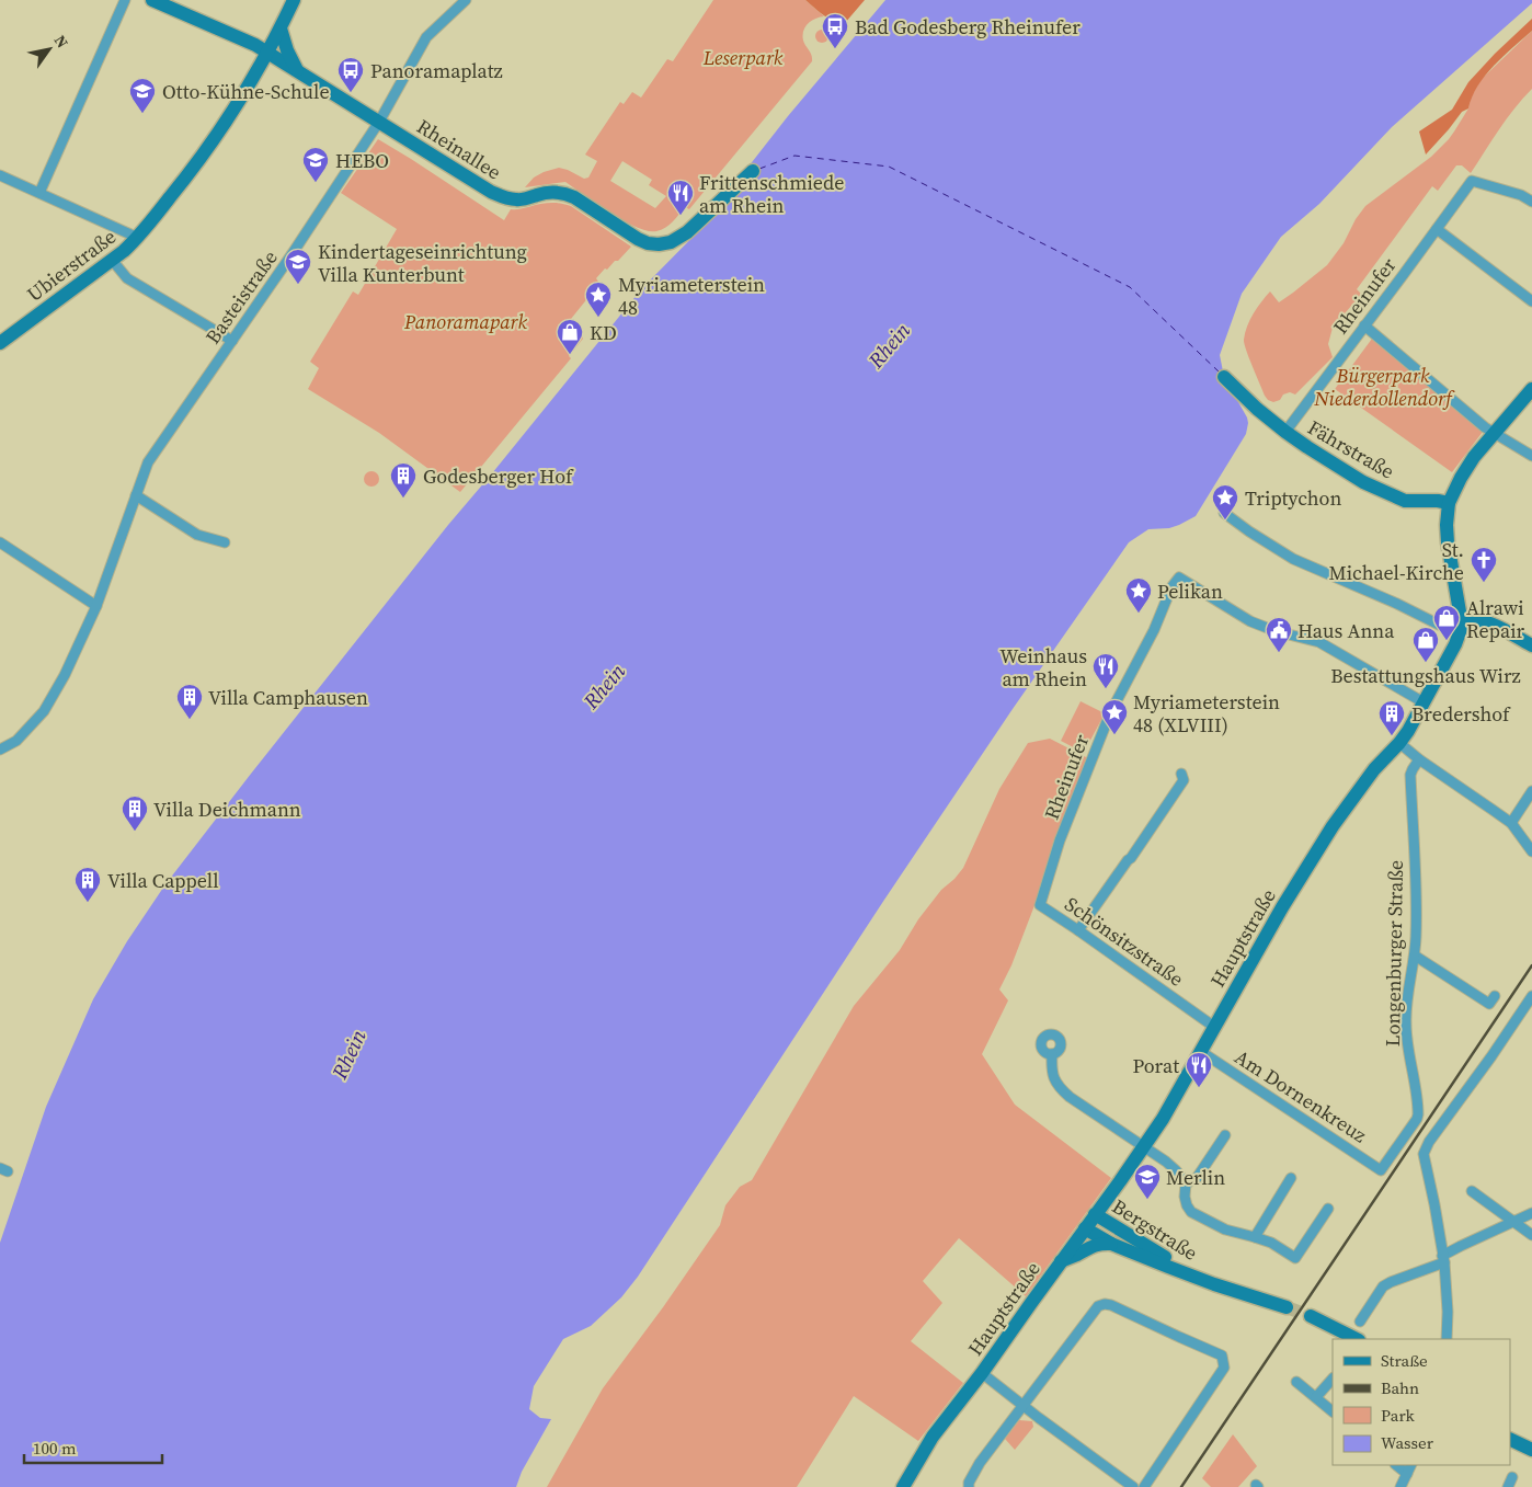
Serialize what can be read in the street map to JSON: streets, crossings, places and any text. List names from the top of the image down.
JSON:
{
  "streets": {
    "main road": [
      "Rheinallee",
      "Ubierstraße",
      "Fährstraße",
      "Hauptstraße",
      "Bergstraße"
    ],
    "street": [
      "Rheinufer",
      "Basteistraße",
      "Schönsitzstraße",
      "Longenburger Straße",
      "Am Dornenkreuz"
    ]
  },
  "crossings": [
    ["Rheinallee", "Ubierstraße"],
    ["Rheinallee", "Basteistraße"],
    ["Rheinufer", "Fährstraße"],
    ["Rheinufer", "Hauptstraße"],
    ["Rheinufer", "Schönsitzstraße"],
    ["Hauptstraße", "Schönsitzstraße"],
    ["Hauptstraße", "Am Dornenkreuz"],
    ["Hauptstraße", "Bergstraße"],
    ["Longenburger Straße", "Am Dornenkreuz"]
  ],
  "water": ["Rhein"],
  "parks": ["Leserpark", "Panoramapark", "Bürgerpark Niederdollendorf"],
  "places": {
    "bus stop": ["Bad Godesberg Rheinufer", "Panoramaplatz"],
    "school or university": [
      "Otto-Kühne-Schule",
      "HEBO",
      "Kindertageseinrichtung Villa Kunterbunt",
      "Merlin"
    ],
    "restaurant": ["Frittenschmiede am Rhein", "Weinhaus am Rhein", "Porat"],
    "place": [
      "Myriameterstein 48",
      "Triptychon",
      "Pelikan",
      "Myriameterstein 48 (XLVIII)"
    ],
    "shop": ["KD", "Alrawi Repair", "Bestattungshaus Wirz"],
    "building": [
      "Godesberger Hof",
      "Villa Camphausen",
      "Bredershof",
      "Villa Deichmann",
      "Villa Cappell"
    ],
    "church": ["St. Michael-Kirche"],
    "public building": ["Haus Anna"]
  },
  "legend": [
    "Straße",
    "Bahn",
    "Park",
    "Wasser"
  ],
  "scale_bar": "100 m",
  "north": "top right"
}
